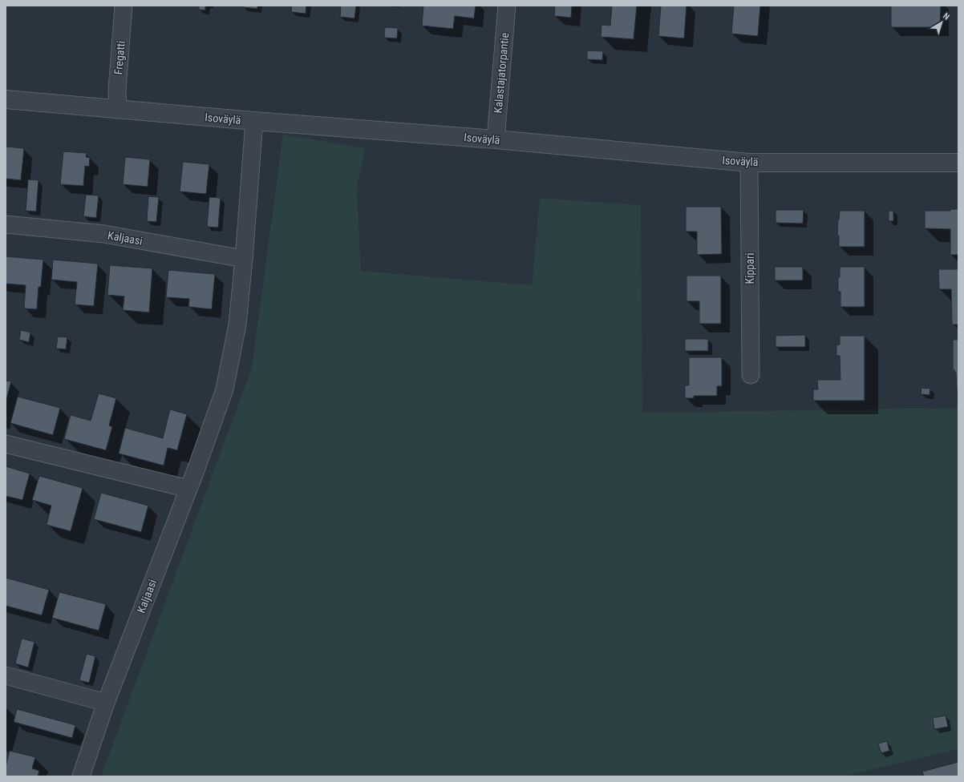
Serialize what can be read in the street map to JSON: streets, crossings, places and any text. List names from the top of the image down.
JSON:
{
  "streets": {
    "street": [
      "Fregatti",
      "Kalastajatorpantie",
      "Isoväylä",
      "Kaljaasi",
      "Kippari"
    ]
  },
  "crossings": [
    ["Fregatti", "Isoväylä"],
    ["Kalastajatorpantie", "Isoväylä"],
    ["Isoväylä", "Kaljaasi"],
    ["Isoväylä", "Kippari"]
  ],
  "north": "top right"
}
